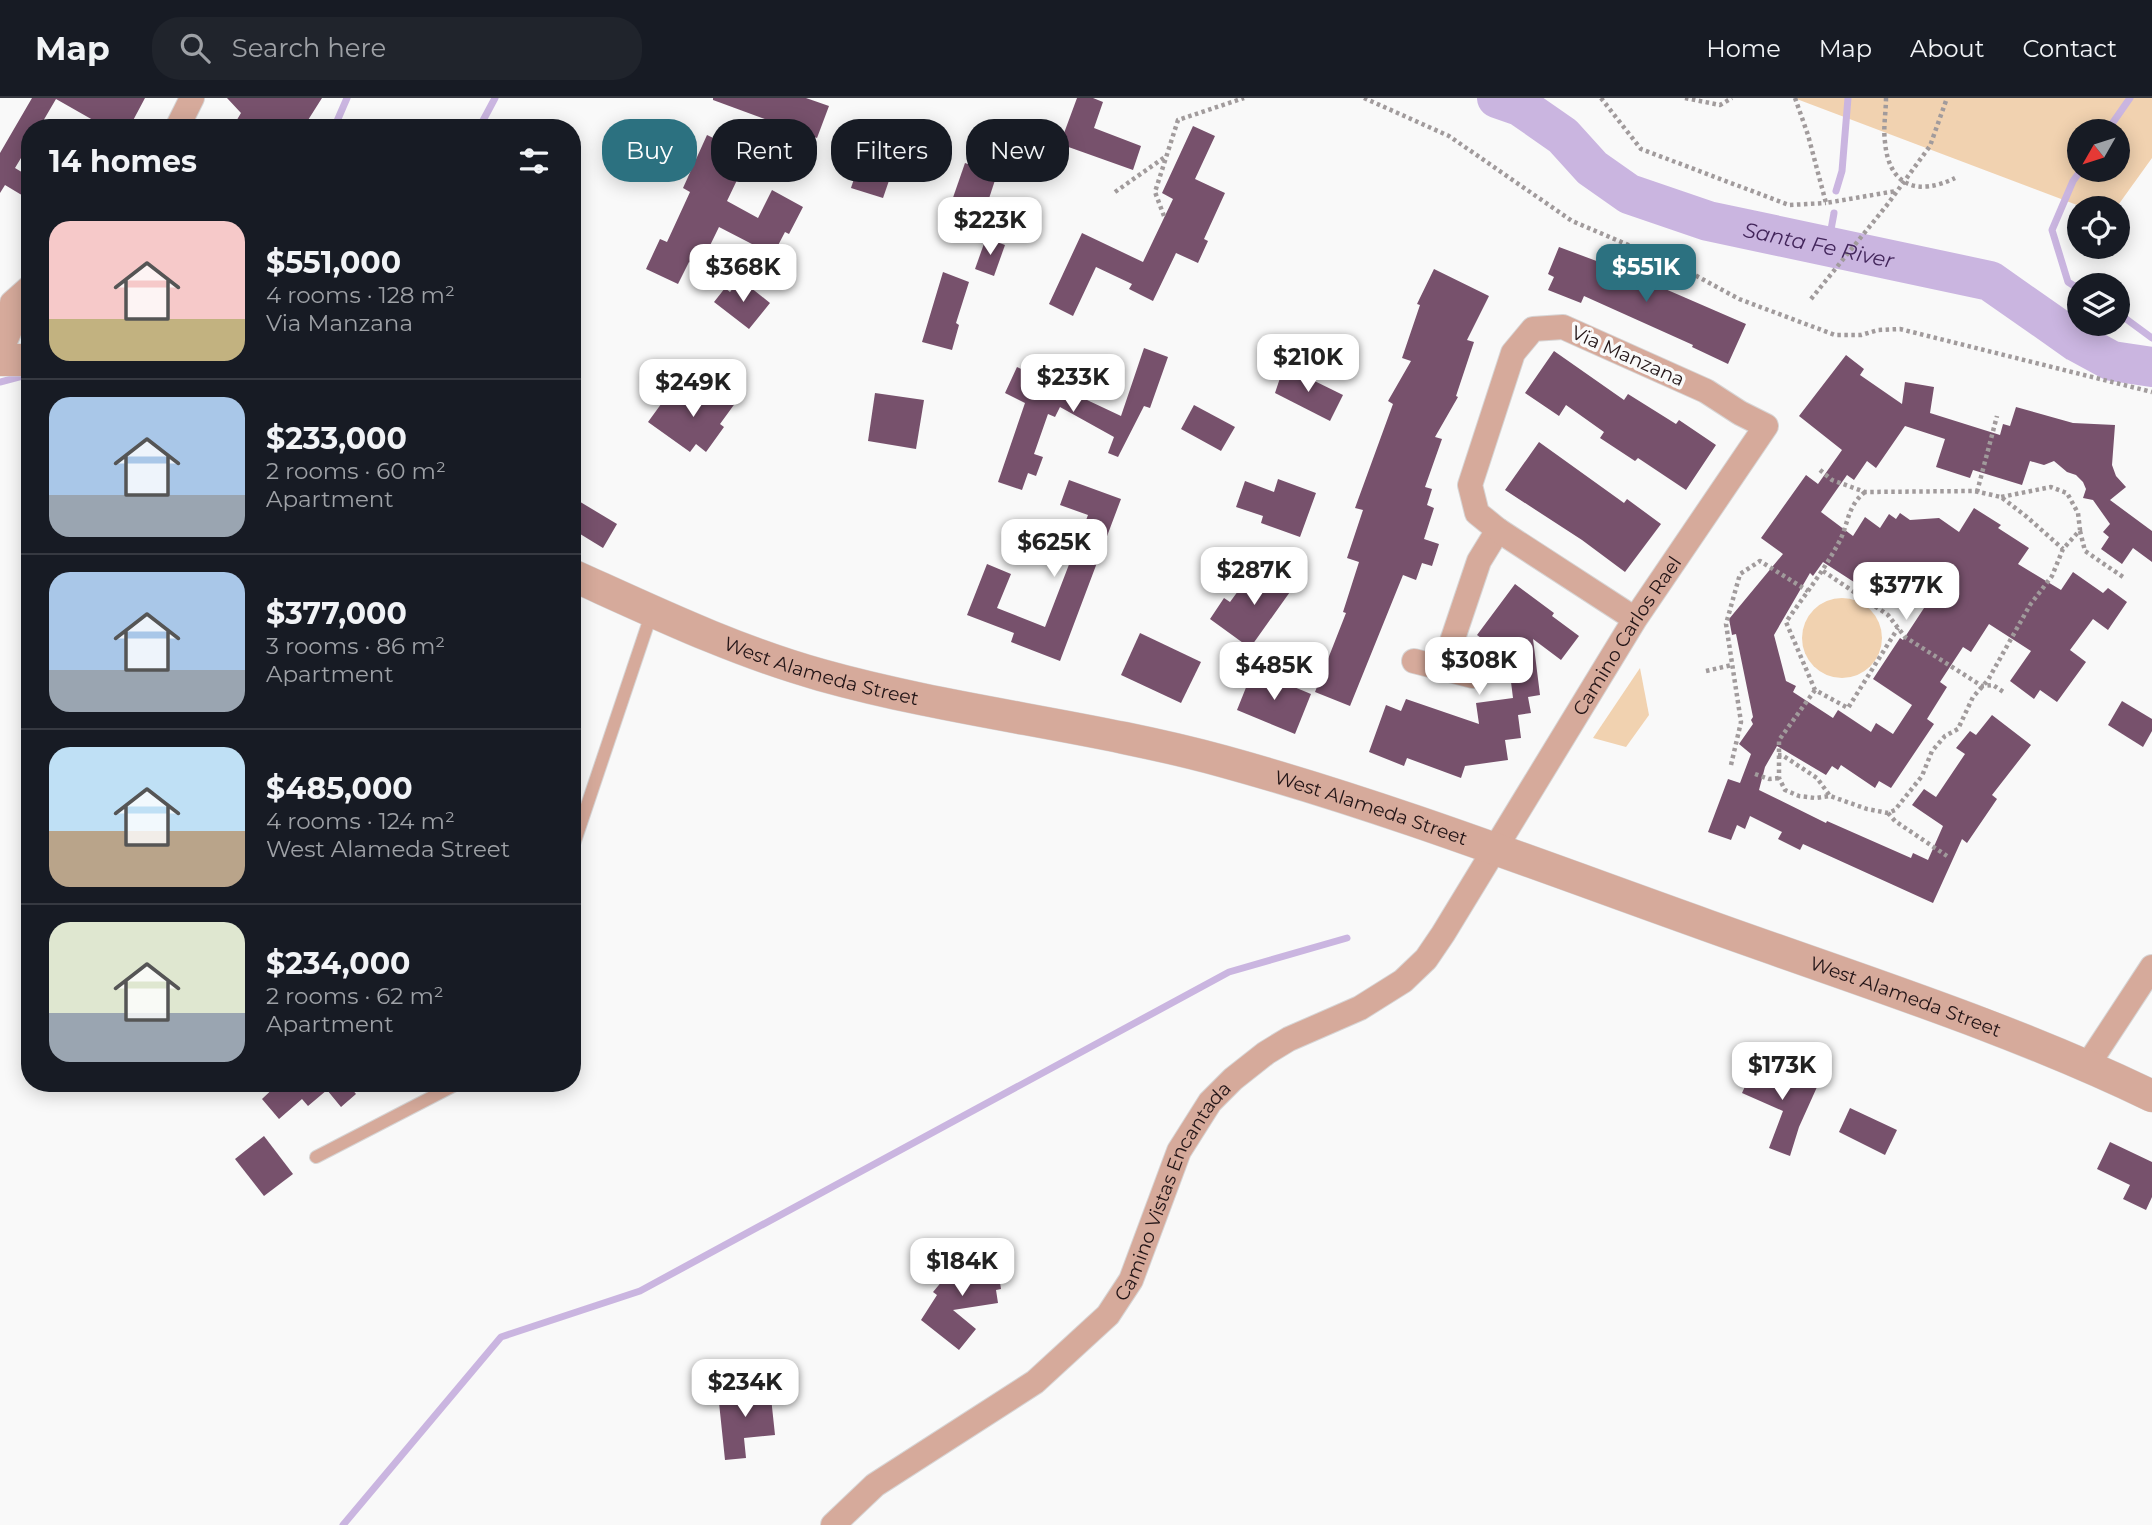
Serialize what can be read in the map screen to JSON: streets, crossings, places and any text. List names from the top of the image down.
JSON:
{
  "streets": {
    "street": [
      "Via Manzana",
      "Camino Carlos Rael",
      "West Alameda Street",
      "Camino Vistas Encantada"
    ]
  },
  "crossings": [
    ["Via Manzana", "Camino Carlos Rael"],
    ["Camino Carlos Rael", "West Alameda Street"],
    ["Camino Carlos Rael", "Camino Vistas Encantada"],
    ["West Alameda Street", "Camino Vistas Encantada"]
  ],
  "water": ["Santa Fe River"],
  "north": "bottom left",
  "page": {
    "header": "Map",
    "search": "Search here",
    "nav": [
      "Home",
      "Map",
      "About",
      "Contact"
    ],
    "chip": [
      "Buy",
      "Rent",
      "Filters",
      "New"
    ],
    "heading": "14 homes",
    "price": [
      "$223K",
      "$368K",
      "$551K",
      "$210K",
      "$233K",
      "$249K",
      "$625K",
      "$287K",
      "$377K",
      "$308K",
      "$485K",
      "$173K",
      "$184K",
      "$234K"
    ],
    "list": [
      {
        "name": "$551,000",
        "note": "4 rooms · 128 m² · Via Manzana"
      },
      {
        "name": "$233,000",
        "note": "2 rooms · 60 m² · Apartment"
      },
      {
        "name": "$377,000",
        "note": "3 rooms · 86 m² · Apartment"
      },
      {
        "name": "$485,000",
        "note": "4 rooms · 124 m² · West Alameda Street"
      },
      {
        "name": "$234,000",
        "note": "2 rooms · 62 m² · Apartment"
      }
    ]
  }
}
